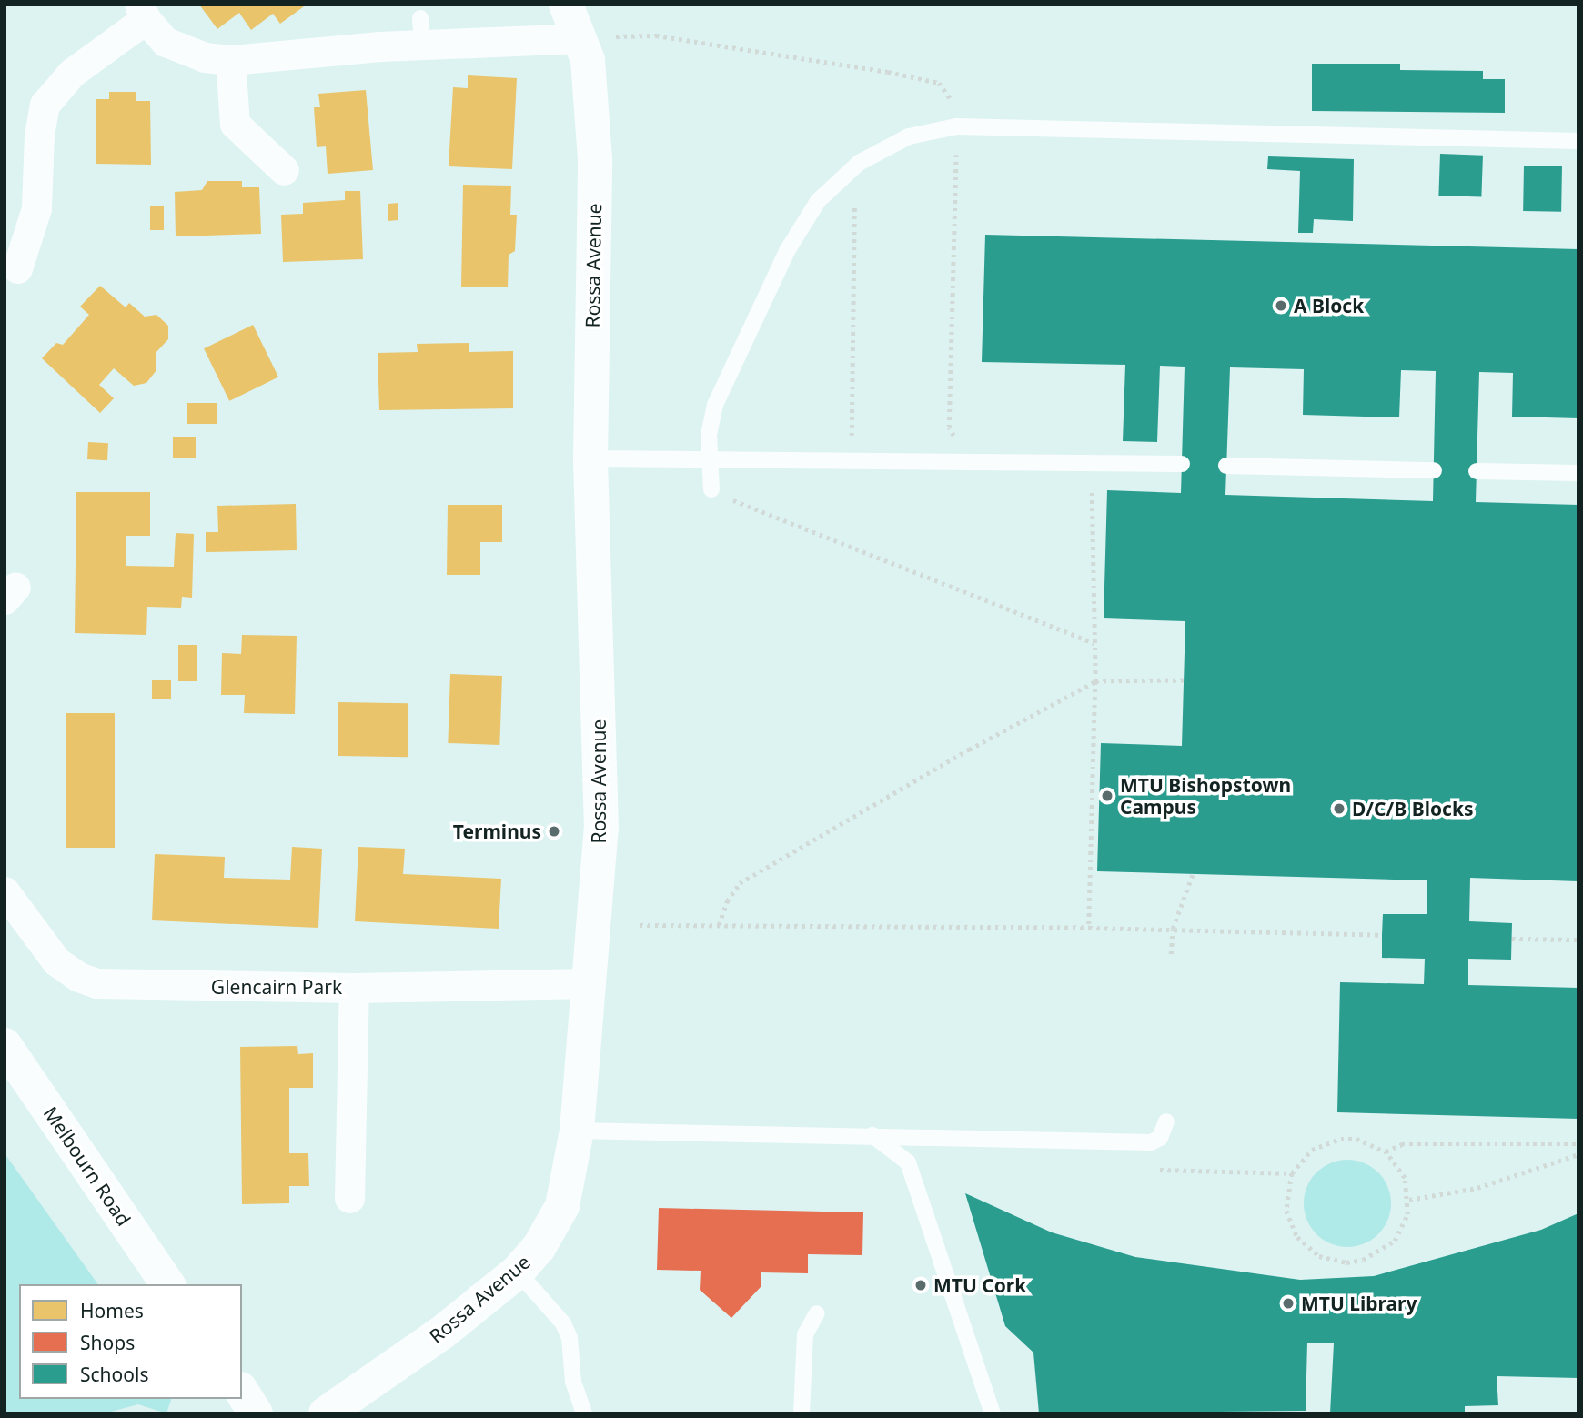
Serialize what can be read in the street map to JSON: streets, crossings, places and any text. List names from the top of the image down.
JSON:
{
  "streets": {
    "street": ["Rossa Avenue", "Glencairn Park", "Melbourn Road"]
  },
  "crossings": [
    ["Rossa Avenue", "Glencairn Park"]
  ],
  "places": [
    "A Block",
    "MTU Bishopstown Campus",
    "D/C/B Blocks",
    "Terminus",
    "MTU Cork",
    "MTU Library"
  ],
  "legend": ["Homes", "Shops", "Schools"]
}
